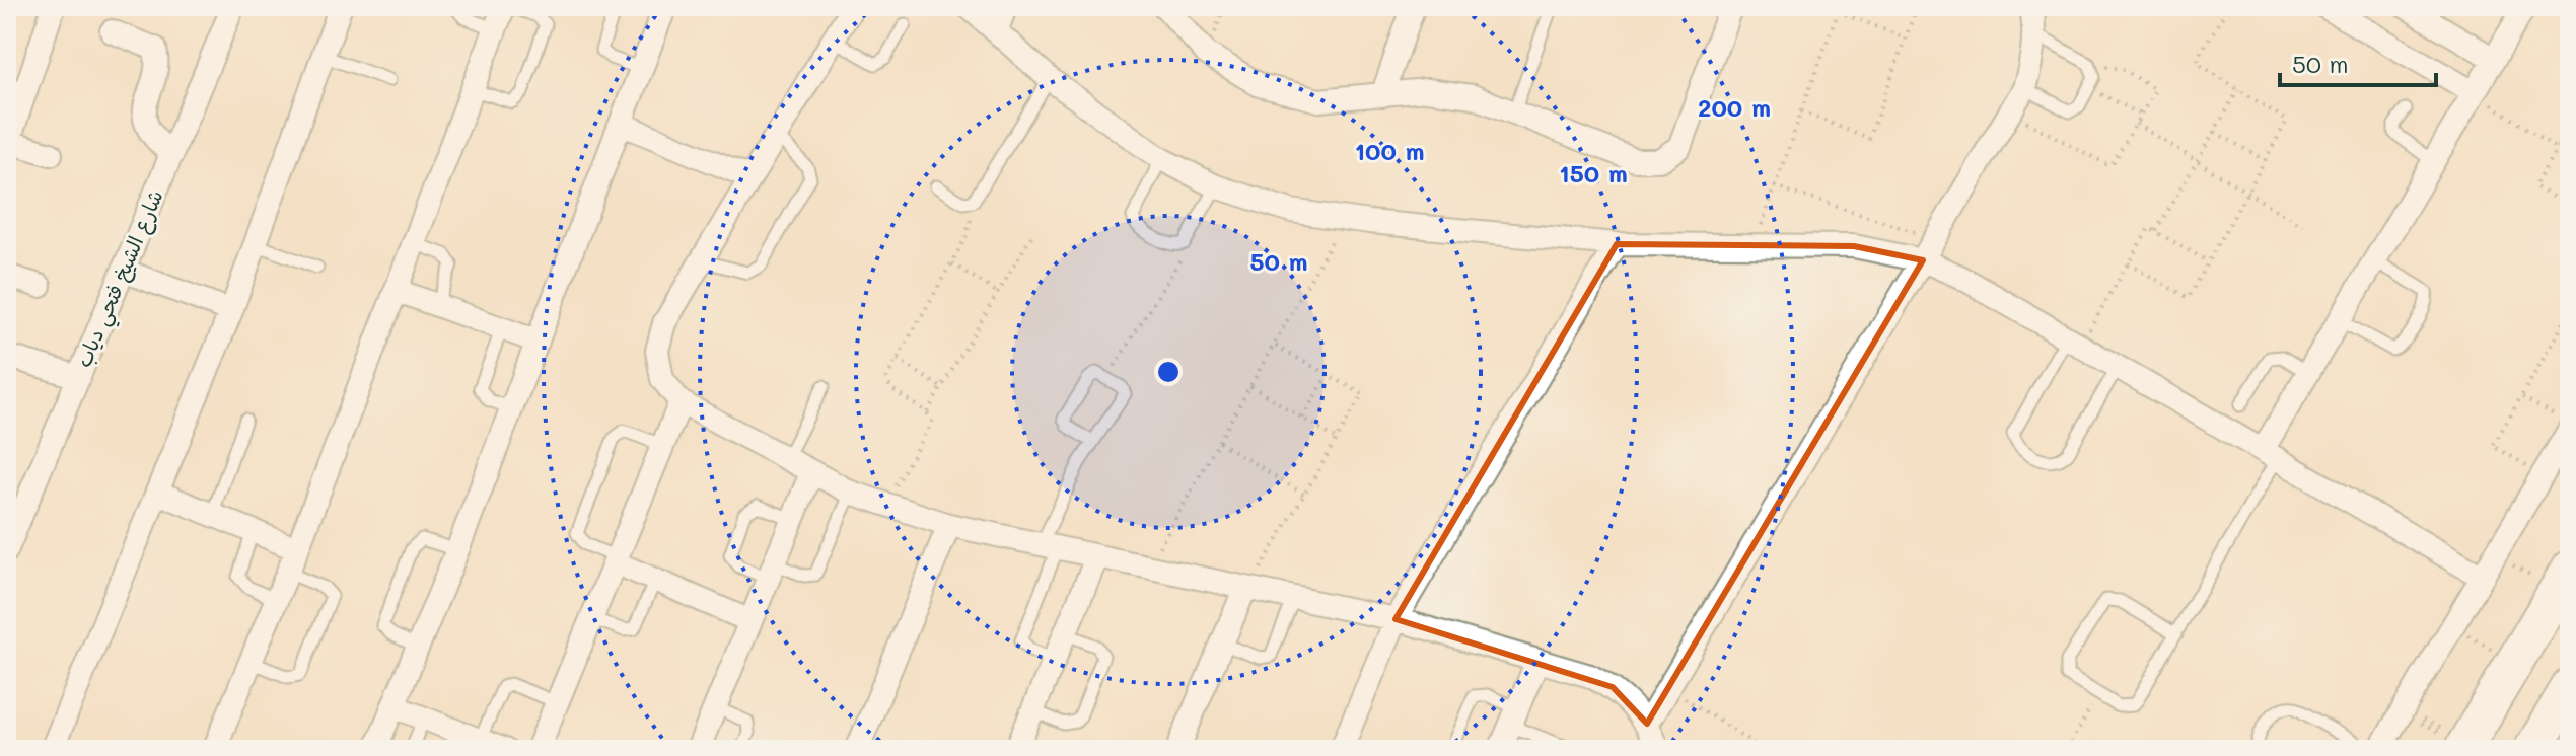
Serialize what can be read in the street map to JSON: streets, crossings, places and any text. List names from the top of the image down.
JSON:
{
  "streets": {
    "street": ["شارع الشيخ فتحي دياب"]
  },
  "scale_bar": "50 m",
  "rings": [
    "200 m",
    "100 m",
    "150 m",
    "50 m"
  ]
}
